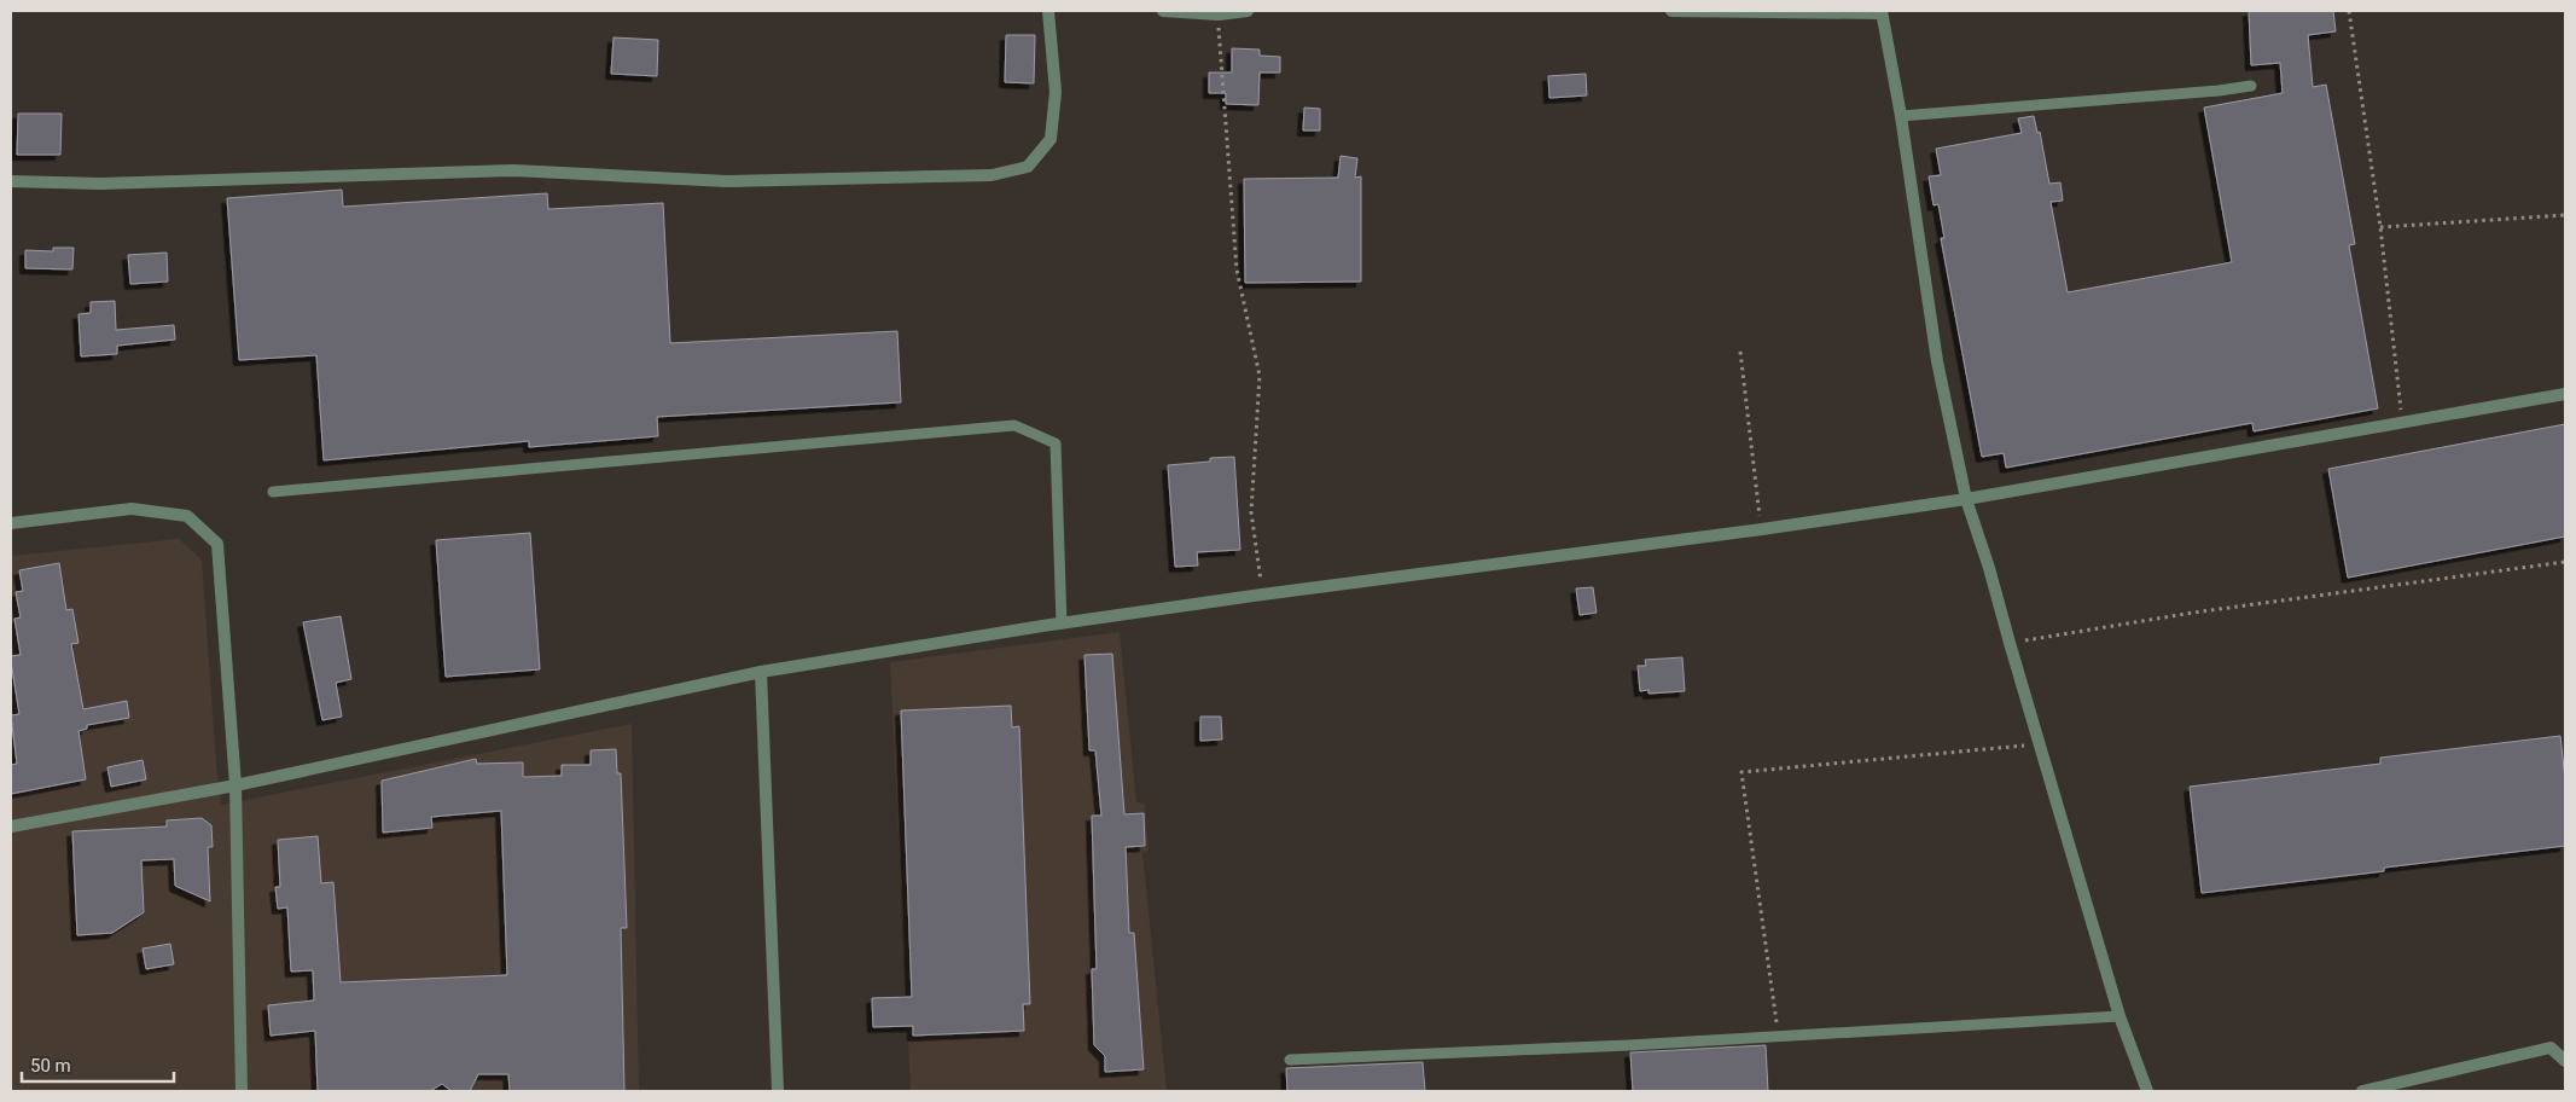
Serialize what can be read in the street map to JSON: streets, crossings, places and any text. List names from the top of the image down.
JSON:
{
  "scale_bar": "50 m"
}
